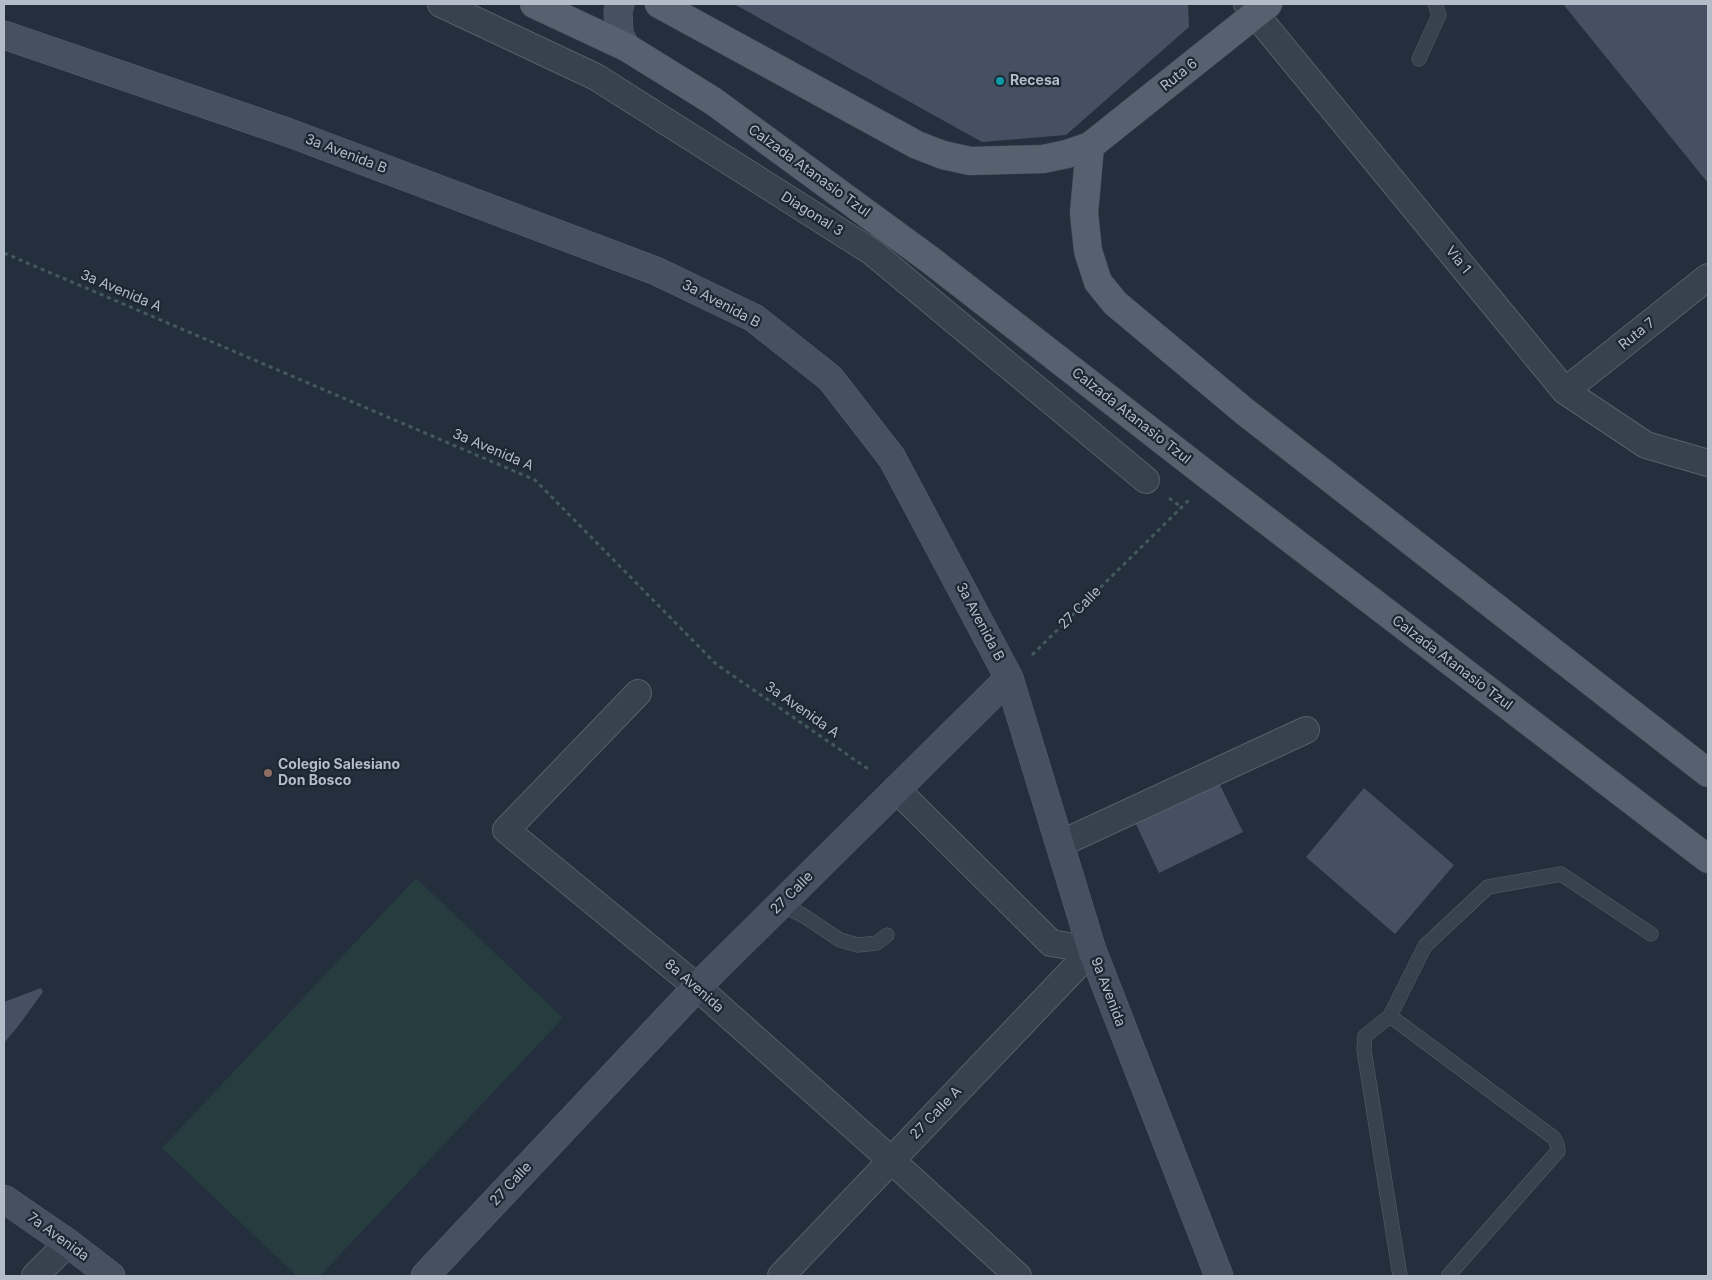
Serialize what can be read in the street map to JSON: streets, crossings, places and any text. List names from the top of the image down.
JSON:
{
  "streets": {
    "main road": ["Ruta 6", "Calzada Atanasio Tzul"],
    "street": [
      "3a Avenida B",
      "Diagonal 3",
      "Vía 1",
      "Ruta 7",
      "27 Calle",
      "8a Avenida",
      "9a Avenida",
      "27 Calle A",
      "7a Avenida"
    ],
    "path": ["3a Avenida A"]
  },
  "crossings": [
    ["Ruta 6", "Vía 1"],
    ["3a Avenida B", "27 Calle"],
    ["3a Avenida B", "9a Avenida"],
    ["3a Avenida B", "27 Calle A"],
    ["Vía 1", "Ruta 7"],
    ["3a Avenida A", "27 Calle"],
    ["3a Avenida A", "9a Avenida"],
    ["27 Calle", "8a Avenida"],
    ["27 Calle", "9a Avenida"],
    ["8a Avenida", "27 Calle A"],
    ["9a Avenida", "27 Calle A"]
  ],
  "places": ["Recesa", "Colegio Salesiano Don Bosco"]
}
